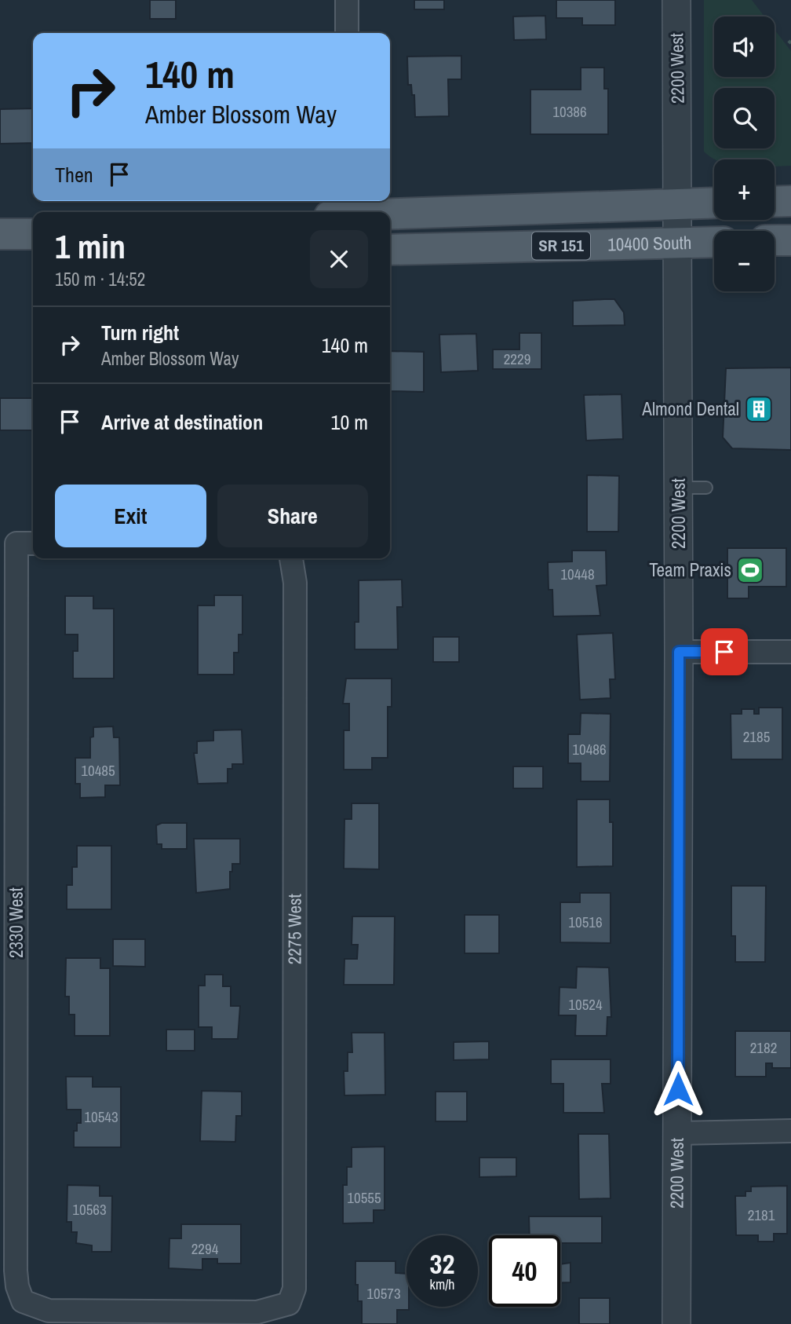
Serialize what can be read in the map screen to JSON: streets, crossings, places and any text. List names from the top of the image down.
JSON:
{
  "streets": {
    "main road": ["10400 South", "SR 151"],
    "street": ["2200 West", "2330 West", "2275 West"]
  },
  "crossings": [
    ["2200 West", "10400 South"],
    ["2200 West", "SR 151"],
    ["2330 West", "2275 West"]
  ],
  "places": {
    "building": ["Almond Dental"],
    "sports": ["Team Praxis"]
  },
  "house_numbers": [
    "10386",
    "2229",
    "10448",
    "2185",
    "10486",
    "10485",
    "10516",
    "10524",
    "2182",
    "10543",
    "10555",
    "10563",
    "2181",
    "2294",
    "10573"
  ],
  "page": {
    "map_buttons": ["+", "−"],
    "turn": ["140 m", "Amber Blossom Way"],
    "then": "Then",
    "heading": ["1 min", "150 m · 14:52"],
    "list": [
      {
        "name": "Turn right",
        "note": "Amber Blossom Way",
        "value": "140 m"
      },
      {
        "name": "Arrive at destination",
        "value": "10 m"
      }
    ],
    "buttons": ["Exit", "Share"],
    "speed": "32 km/h",
    "limit": "40"
  }
}
